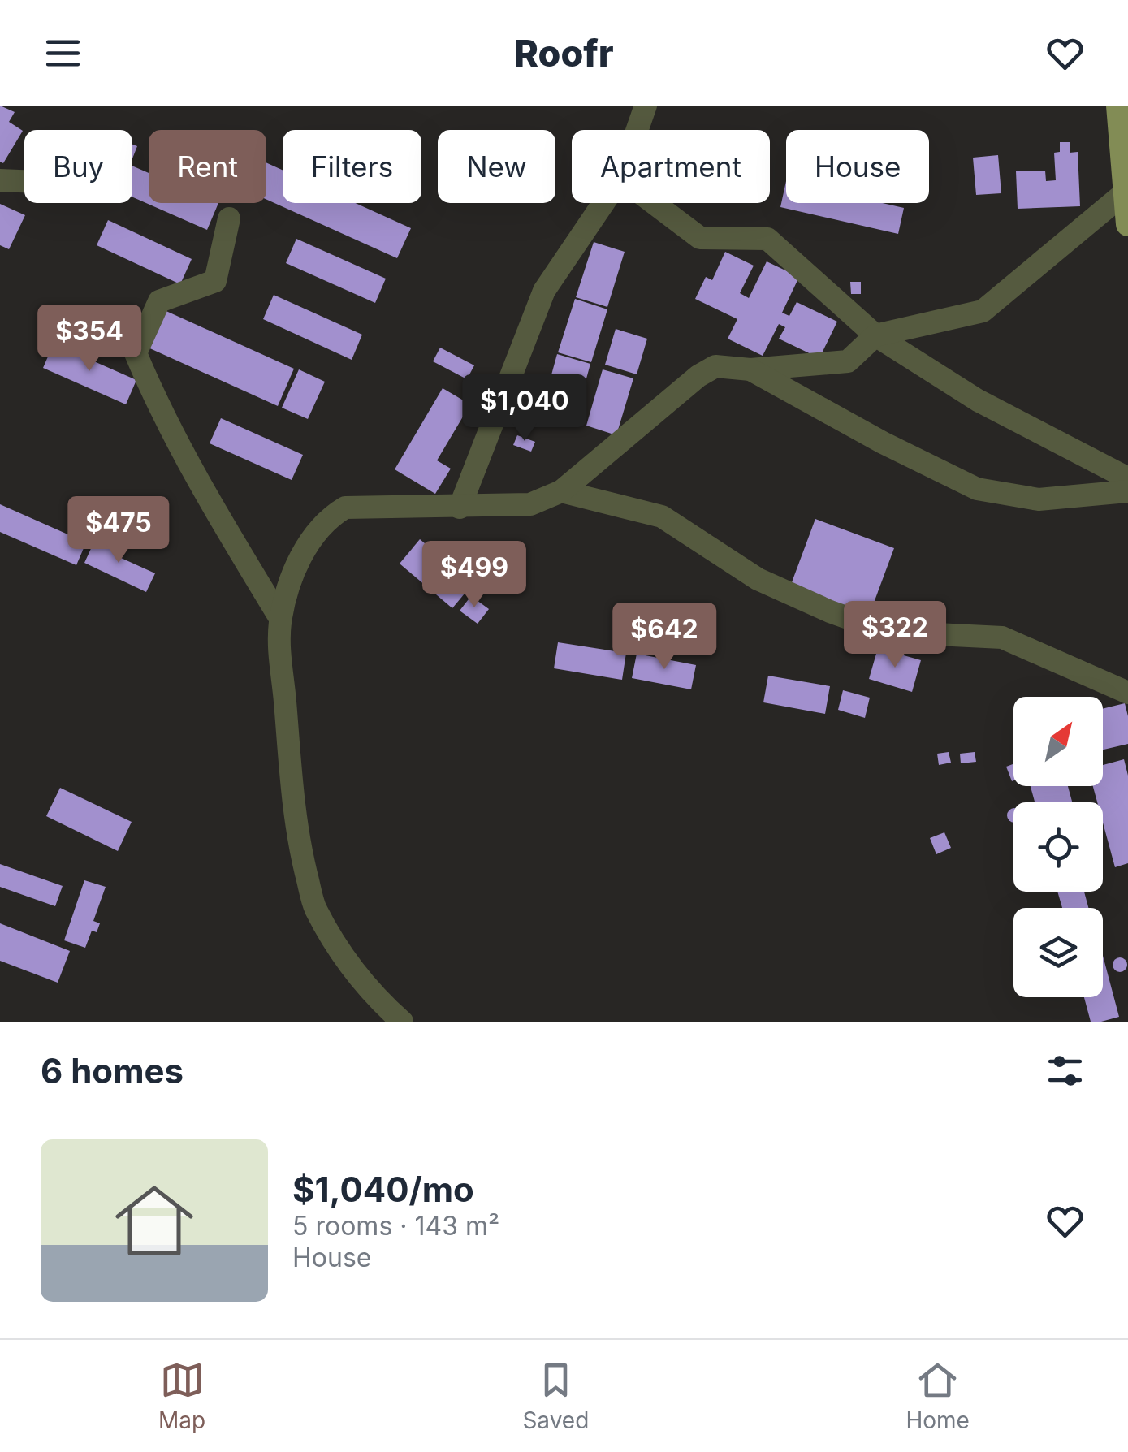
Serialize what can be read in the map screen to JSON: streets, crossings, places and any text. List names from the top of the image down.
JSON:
{
  "north": "top right",
  "page": {
    "header": "Roofr",
    "chip": [
      "Buy",
      "Rent",
      "Filters",
      "New",
      "Apartment",
      "House"
    ],
    "price": [
      "$354",
      "$1,040",
      "$475",
      "$499",
      "$322",
      "$642"
    ],
    "heading": "6 homes",
    "list": [
      {
        "name": "$1,040/mo",
        "note": "5 rooms · 143 m² · House"
      }
    ],
    "tabs": ["Map", "Saved", "Home"]
  }
}
